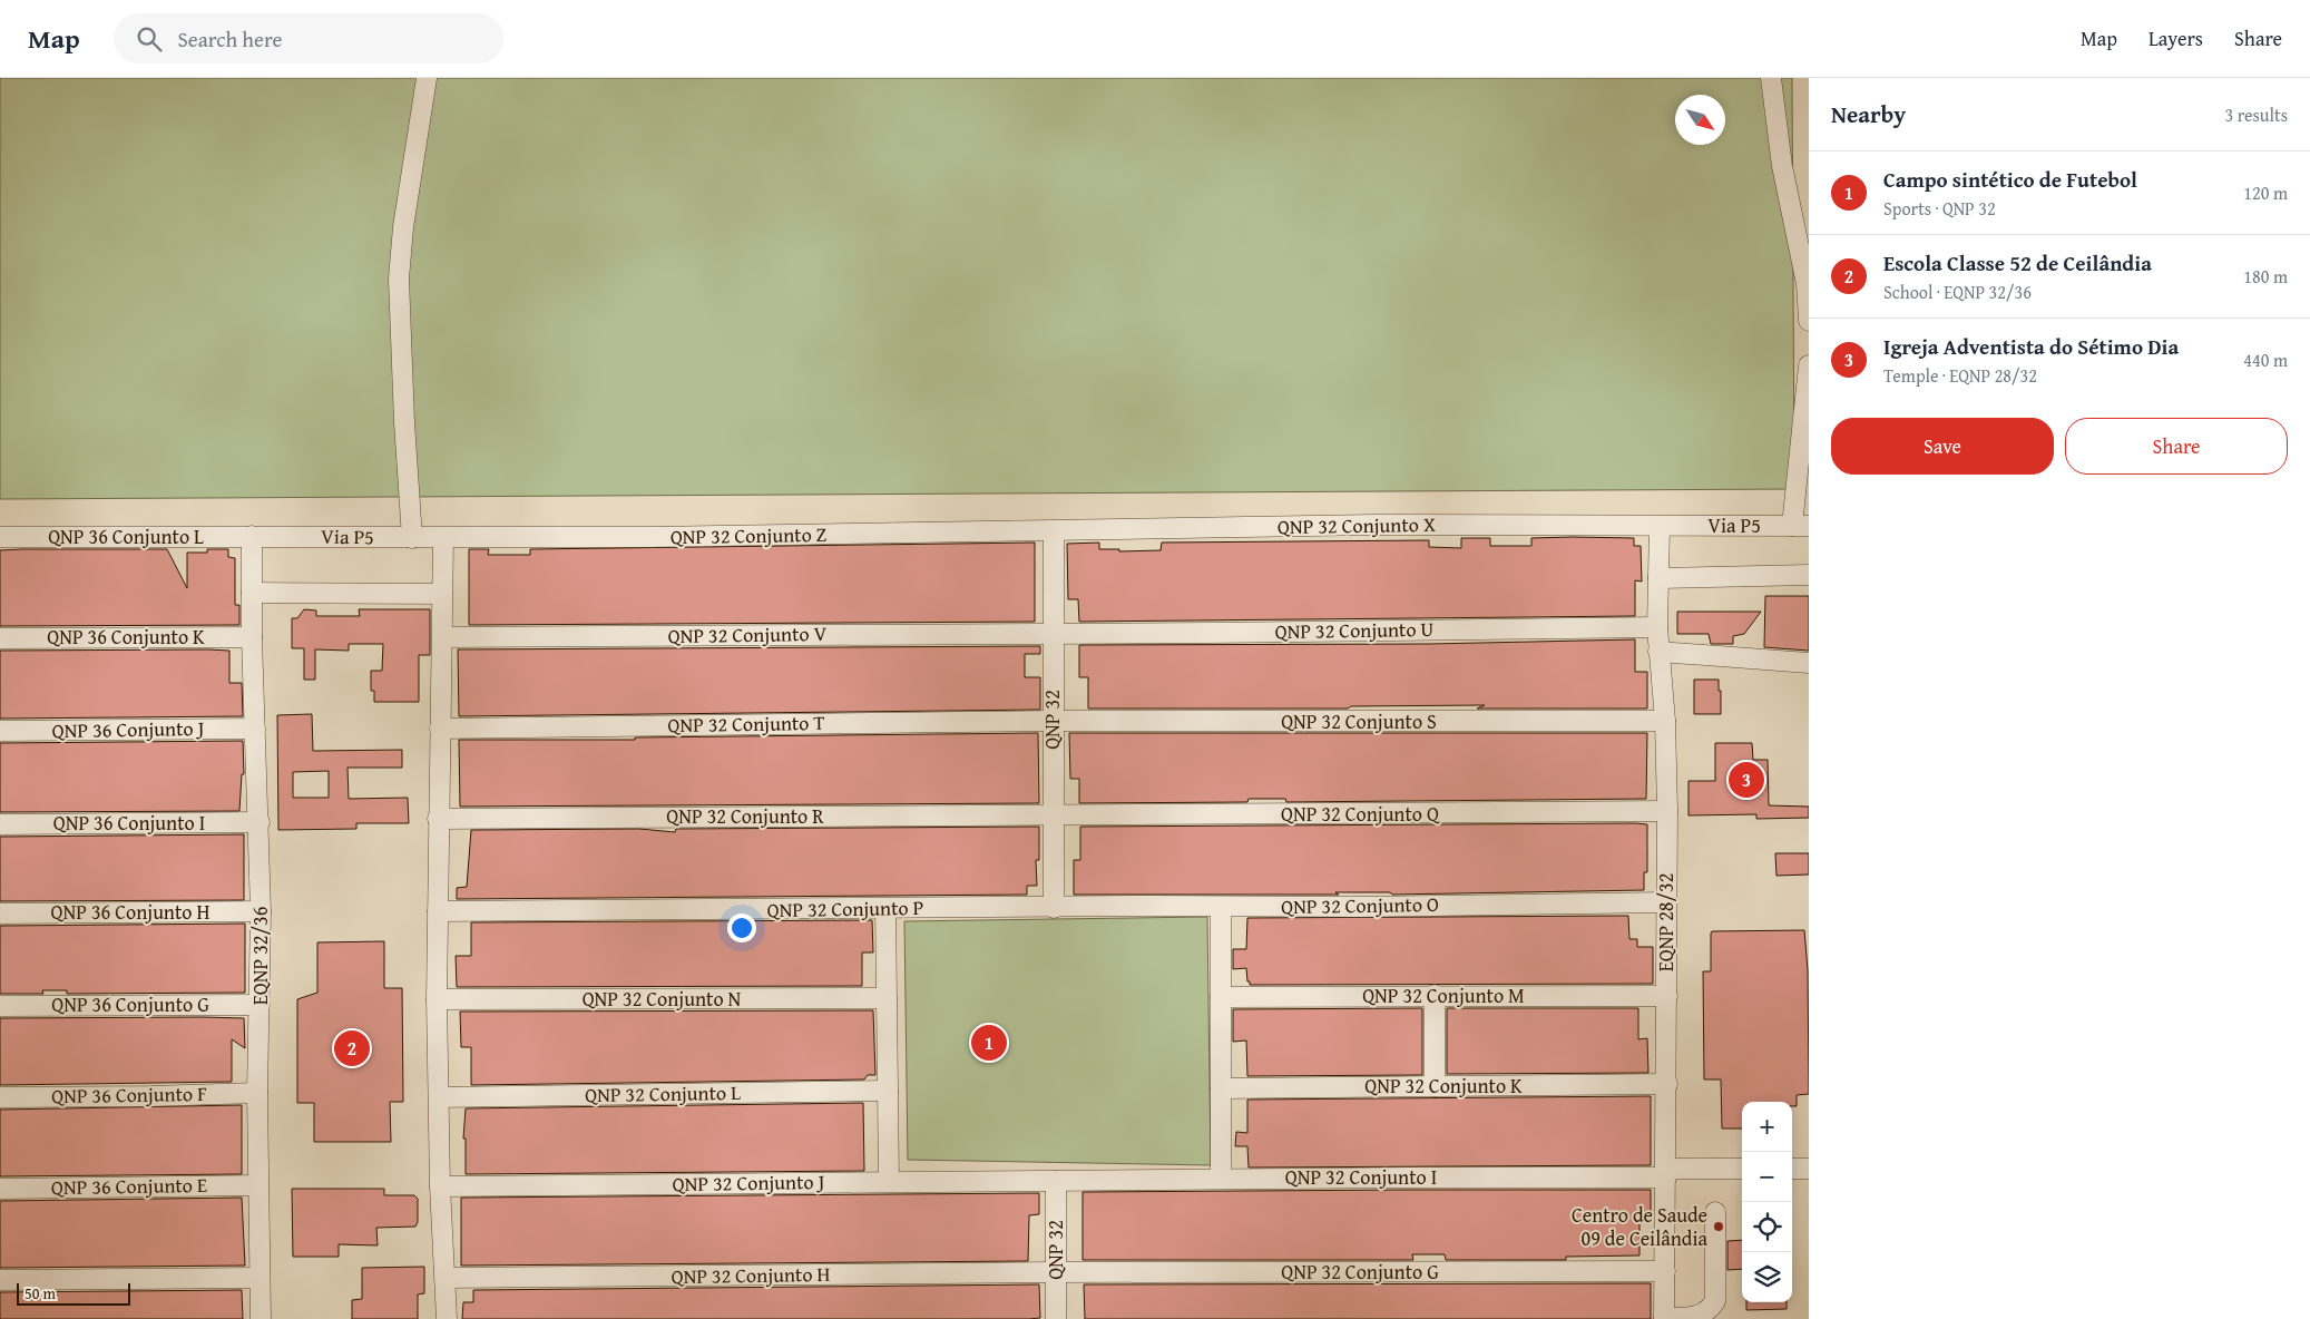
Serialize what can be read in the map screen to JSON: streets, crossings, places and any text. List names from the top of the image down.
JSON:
{
  "streets": {
    "street": [
      "QNP 32 Conjunto X",
      "Via P5",
      "QNP 32 Conjunto Z",
      "QNP 36 Conjunto L",
      "QNP 32 Conjunto U",
      "QNP 32 Conjunto V",
      "QNP 36 Conjunto K",
      "QNP 32",
      "QNP 32 Conjunto S",
      "QNP 32 Conjunto T",
      "QNP 36 Conjunto J",
      "QNP 32 Conjunto Q",
      "QNP 32 Conjunto R",
      "QNP 36 Conjunto I",
      "QNP 32 Conjunto O",
      "QNP 32 Conjunto P",
      "QNP 36 Conjunto H",
      "EQNP 28/32",
      "EQNP 32/36",
      "QNP 32 Conjunto M",
      "QNP 32 Conjunto N",
      "QNP 36 Conjunto G",
      "QNP 32 Conjunto K",
      "QNP 32 Conjunto L",
      "QNP 36 Conjunto F",
      "QNP 32 Conjunto I",
      "QNP 32 Conjunto J",
      "QNP 36 Conjunto E",
      "QNP 32 Conjunto G",
      "QNP 32 Conjunto H"
    ]
  },
  "crossings": [
    ["QNP 32 Conjunto X", "Via P5"],
    ["QNP 32 Conjunto X", "QNP 32 Conjunto Z"],
    ["QNP 32 Conjunto X", "QNP 32"],
    ["QNP 32 Conjunto X", "EQNP 28/32"],
    ["Via P5", "QNP 32 Conjunto Z"],
    ["Via P5", "QNP 36 Conjunto L"],
    ["Via P5", "EQNP 28/32"],
    ["Via P5", "EQNP 32/36"],
    ["QNP 32 Conjunto Z", "QNP 32"],
    ["QNP 36 Conjunto L", "EQNP 32/36"],
    ["QNP 32 Conjunto U", "QNP 32 Conjunto V"],
    ["QNP 32 Conjunto U", "QNP 32"],
    ["QNP 32 Conjunto U", "EQNP 28/32"],
    ["QNP 32 Conjunto V", "QNP 32"],
    ["QNP 36 Conjunto K", "EQNP 32/36"],
    ["QNP 32", "QNP 32 Conjunto S"],
    ["QNP 32", "QNP 32 Conjunto T"],
    ["QNP 32", "QNP 32 Conjunto Q"],
    ["QNP 32", "QNP 32 Conjunto R"],
    ["QNP 32", "QNP 32 Conjunto O"],
    ["QNP 32", "QNP 32 Conjunto P"],
    ["QNP 32", "QNP 32 Conjunto I"],
    ["QNP 32", "QNP 32 Conjunto J"],
    ["QNP 32", "QNP 32 Conjunto G"],
    ["QNP 32", "QNP 32 Conjunto H"],
    ["QNP 32 Conjunto S", "QNP 32 Conjunto T"],
    ["QNP 32 Conjunto S", "EQNP 28/32"],
    ["QNP 36 Conjunto J", "EQNP 32/36"],
    ["QNP 32 Conjunto Q", "QNP 32 Conjunto R"],
    ["QNP 32 Conjunto Q", "EQNP 28/32"],
    ["QNP 36 Conjunto I", "EQNP 32/36"],
    ["QNP 32 Conjunto O", "QNP 32 Conjunto P"],
    ["QNP 32 Conjunto O", "EQNP 28/32"],
    ["QNP 36 Conjunto H", "EQNP 32/36"],
    ["EQNP 28/32", "QNP 32 Conjunto M"],
    ["EQNP 28/32", "QNP 32 Conjunto K"],
    ["EQNP 28/32", "QNP 32 Conjunto I"],
    ["EQNP 28/32", "QNP 32 Conjunto G"],
    ["EQNP 32/36", "QNP 36 Conjunto G"],
    ["EQNP 32/36", "QNP 36 Conjunto F"],
    ["EQNP 32/36", "QNP 36 Conjunto E"],
    ["QNP 32 Conjunto I", "QNP 32 Conjunto J"],
    ["QNP 32 Conjunto G", "QNP 32 Conjunto H"]
  ],
  "places": ["Centro de Saude 09 de Ceilândia"],
  "scale_bar": "50 m",
  "north": "bottom right",
  "page": {
    "header": "Map",
    "search": "Search here",
    "nav": ["Map", "Layers", "Share"],
    "heading": ["Nearby", "3 results"],
    "list": [
      {
        "mark": "1",
        "name": "Campo sintético de Futebol",
        "note": "Sports · QNP 32",
        "value": "120 m"
      },
      {
        "mark": "2",
        "name": "Escola Classe 52 de Ceilândia",
        "note": "School · EQNP 32/36",
        "value": "180 m"
      },
      {
        "mark": "3",
        "name": "Igreja Adventista do Sétimo Dia",
        "note": "Temple · EQNP 28/32",
        "value": "440 m"
      }
    ],
    "buttons": ["Save", "Share"],
    "pins": ["3", "1", "2"],
    "map_buttons": ["+", "−"],
    "scale": "50 m"
  }
}
